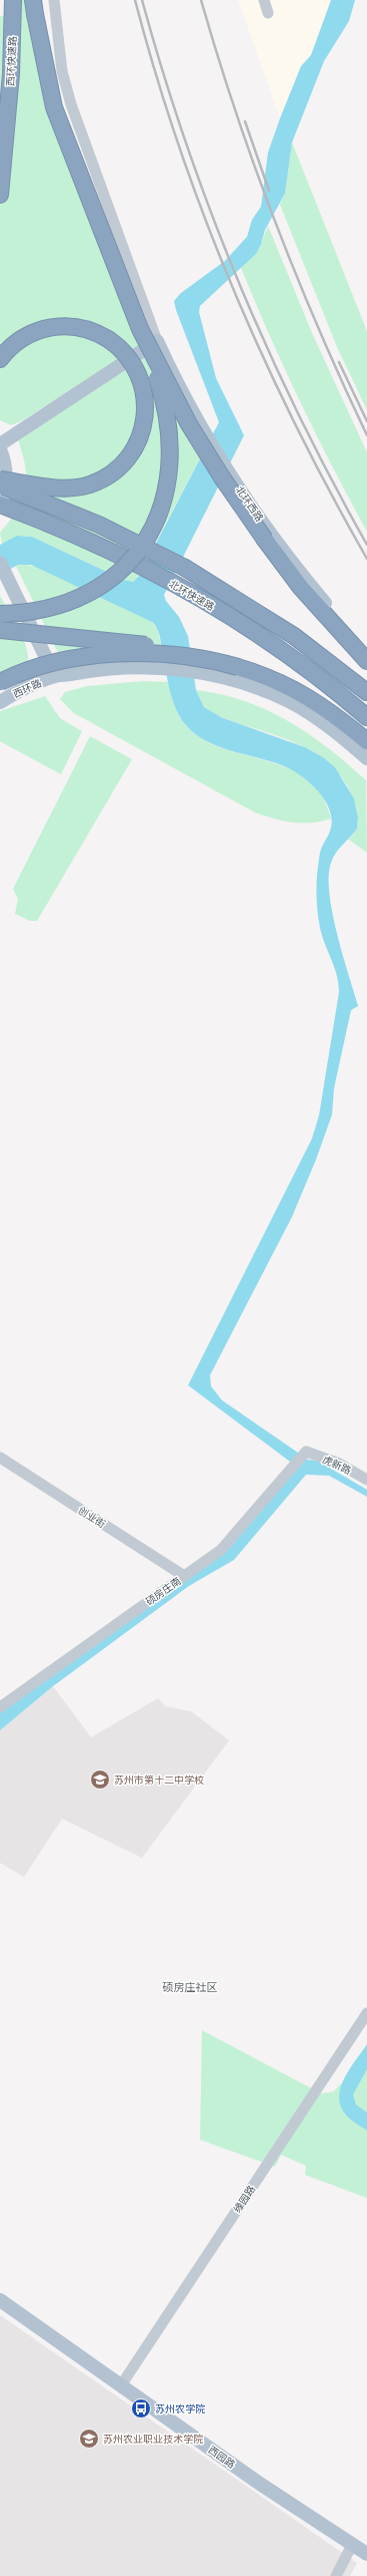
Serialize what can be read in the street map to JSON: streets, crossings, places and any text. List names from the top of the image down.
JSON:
{
  "streets": {
    "highway": ["西环快速路", "北环快速路"],
    "main road": ["北环西路", "西环路", "西园路"],
    "street": [
      "虎新路",
      "创业街",
      "硕房庄南",
      "缘园路"
    ]
  },
  "crossings": [
    ["虎新路", "硕房庄南"],
    ["创业街", "硕房庄南"],
    ["缘园路", "西园路"]
  ],
  "districts": ["硕房庄社区"],
  "places": {
    "school or university": ["苏州市第十二中学校", "苏州农业职业技术学院"],
    "bus stop": ["苏州农学院"]
  }
}
